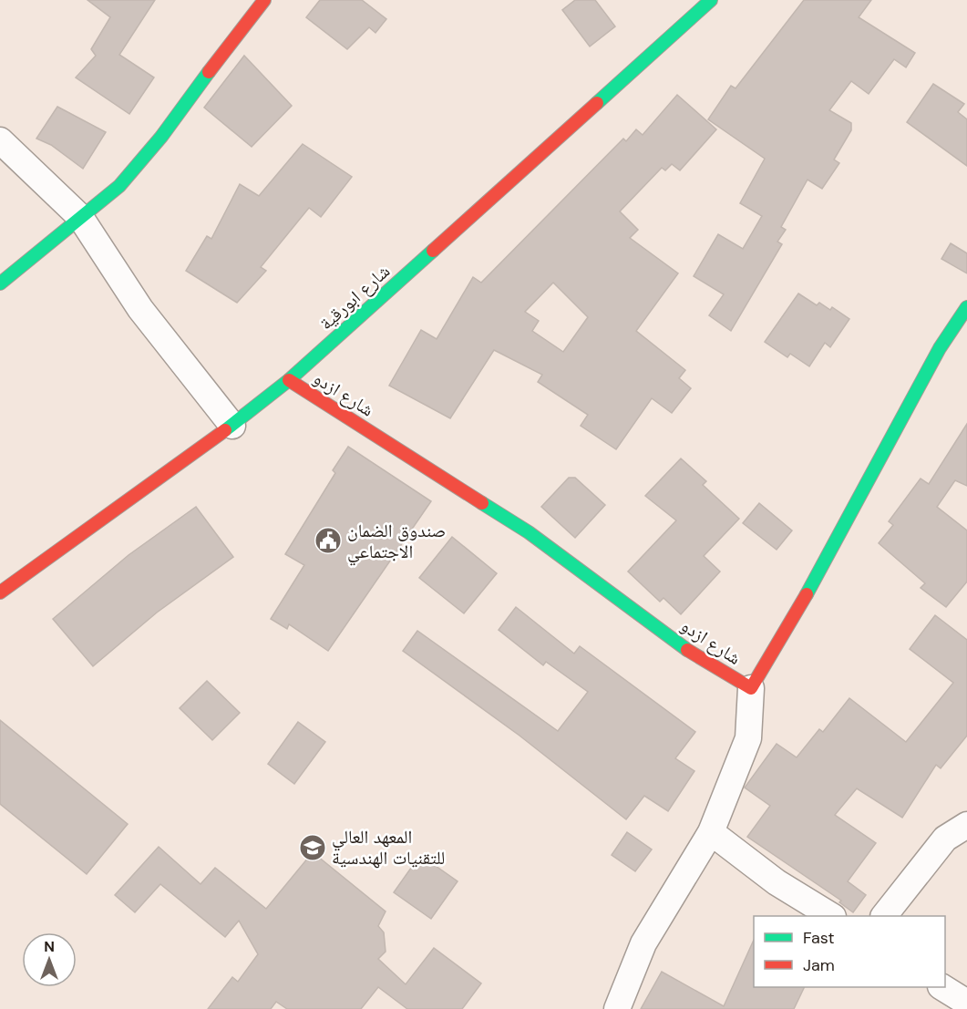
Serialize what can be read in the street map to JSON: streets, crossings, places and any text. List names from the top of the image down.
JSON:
{
  "streets": {
    "main road": ["شارع ابورقية", "شارع ازدو"]
  },
  "crossings": [
    ["شارع ابورقية", "شارع ازدو"]
  ],
  "places": {
    "public building": ["صندوق الضمان الاجتماعي"],
    "school or university": ["المعهد العالي للتقنيات الهندسية"]
  },
  "legend": ["Fast", "Jam"],
  "north": "top"
}
